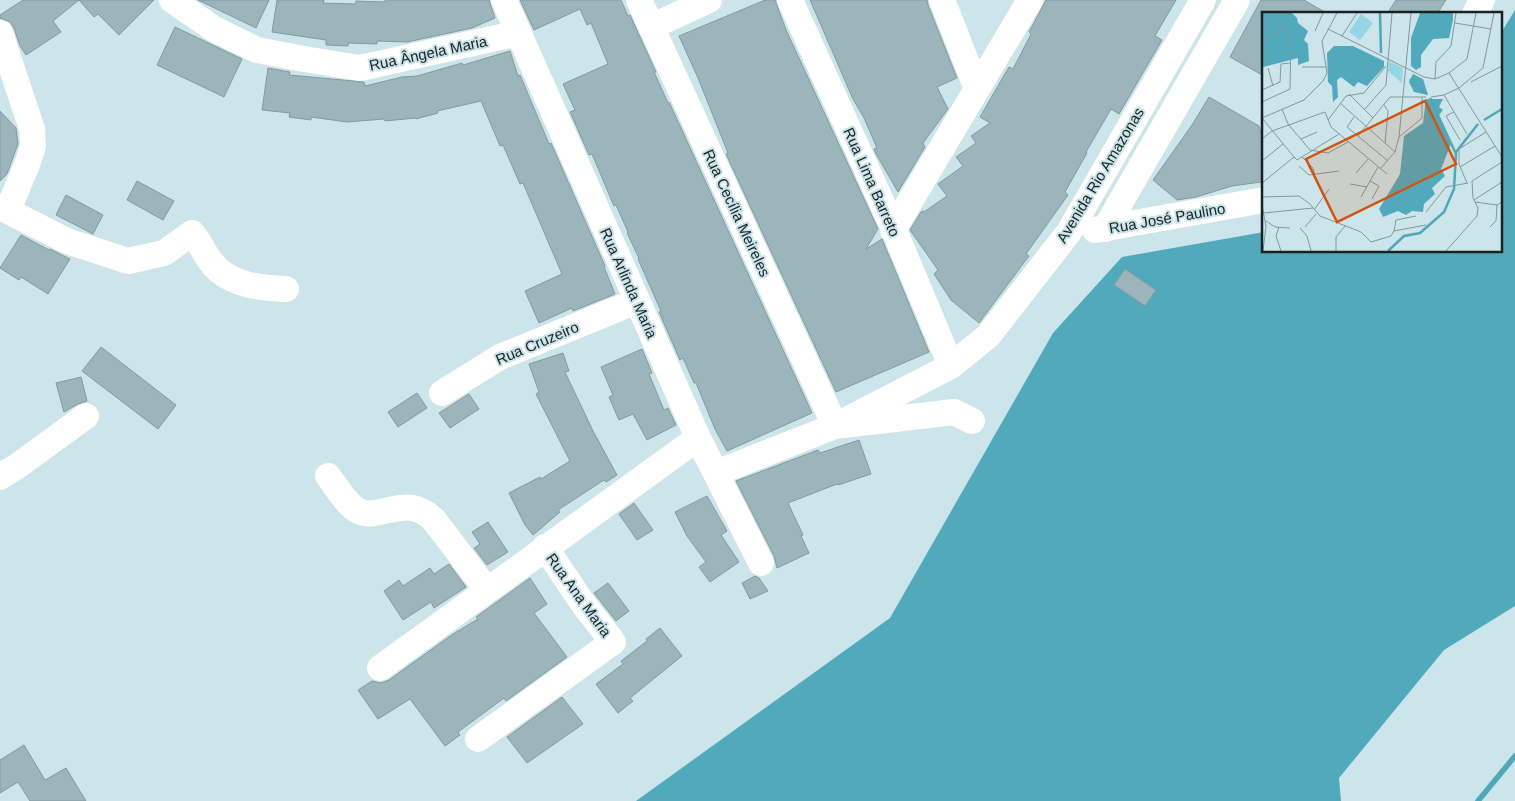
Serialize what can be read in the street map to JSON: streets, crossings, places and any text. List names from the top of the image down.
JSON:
{
  "streets": {
    "street": [
      "Rua Ângela Maria",
      "Avenida Rio Amazonas",
      "Rua Lima Barreto",
      "Rua Cecília Meireles",
      "Rua José Paulino",
      "Rua Arlinda Maria",
      "Rua Cruzeiro",
      "Rua Ana Maria"
    ]
  },
  "crossings": [
    ["Rua Ângela Maria", "Rua Arlinda Maria"],
    ["Avenida Rio Amazonas", "Rua Lima Barreto"],
    ["Avenida Rio Amazonas", "Rua Cecília Meireles"],
    ["Avenida Rio Amazonas", "Rua José Paulino"],
    ["Avenida Rio Amazonas", "Rua Arlinda Maria"],
    ["Rua Arlinda Maria", "Rua Cruzeiro"]
  ]
}
